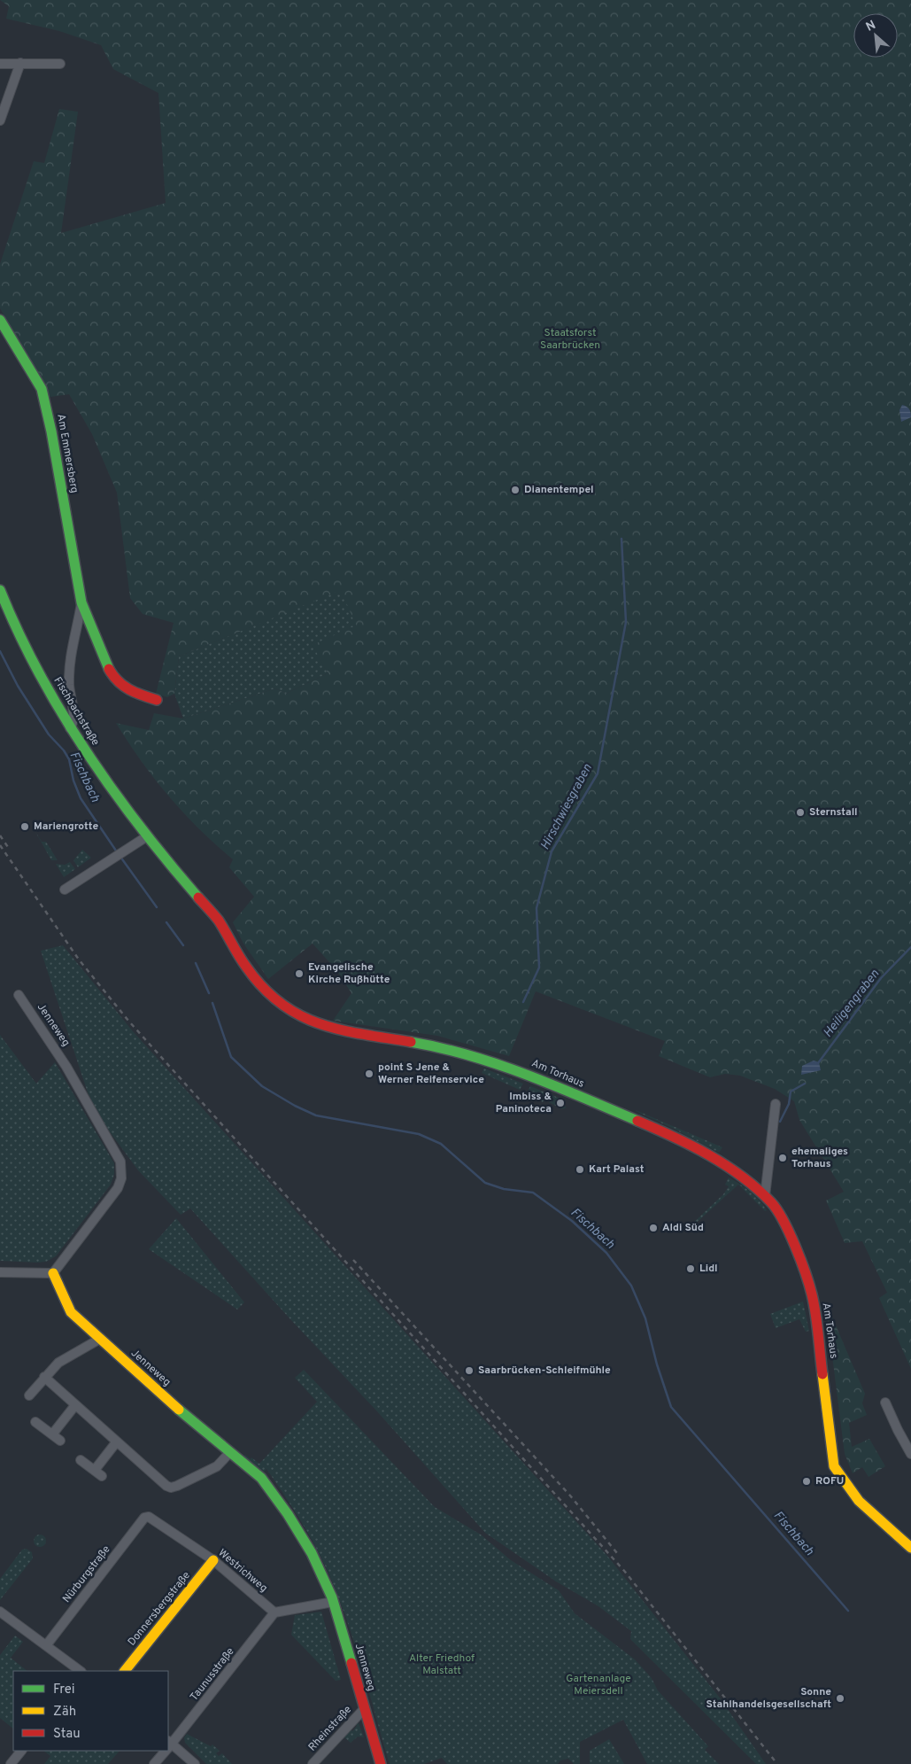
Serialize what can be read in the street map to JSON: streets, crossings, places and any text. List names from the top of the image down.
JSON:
{
  "streets": {
    "main road": [
      "Am Emmersberg",
      "Fischbachstraße",
      "Jenneweg",
      "Am Torhaus",
      "Donnersbergstraße"
    ],
    "street": [
      "Westrichweg",
      "Nürburgstraße",
      "Taunusstraße",
      "Rheinstraße"
    ]
  },
  "crossings": [
    ["Am Emmersberg", "Fischbachstraße"],
    ["Fischbachstraße", "Am Torhaus"],
    ["Jenneweg", "Rheinstraße"],
    ["Westrichweg", "Nürburgstraße"],
    ["Westrichweg", "Donnersbergstraße"],
    ["Westrichweg", "Taunusstraße"]
  ],
  "water": ["Fischbach", "Hirschwiesgraben", "Heiligengraben"],
  "parks": ["Staatsforst Saarbrücken", "Alter Friedhof Malstatt", "Gartenanlage Meiersdell"],
  "places": [
    "Dianentempel",
    "Sternstall",
    "Mariengrotte",
    "Evangelische Kirche Rußhütte",
    "point S Jene & Werner Reifenservice",
    "Imbiss & Paninoteca",
    "ehemaliges Torhaus",
    "Kart Palast",
    "Aldi Süd",
    "Lidl",
    "Saarbrücken-Schleifmühle",
    "ROFU",
    "Sonne Stahlhandelsgesellschaft"
  ],
  "legend": ["Frei", "Zäh", "Stau"],
  "north": "top left"
}
